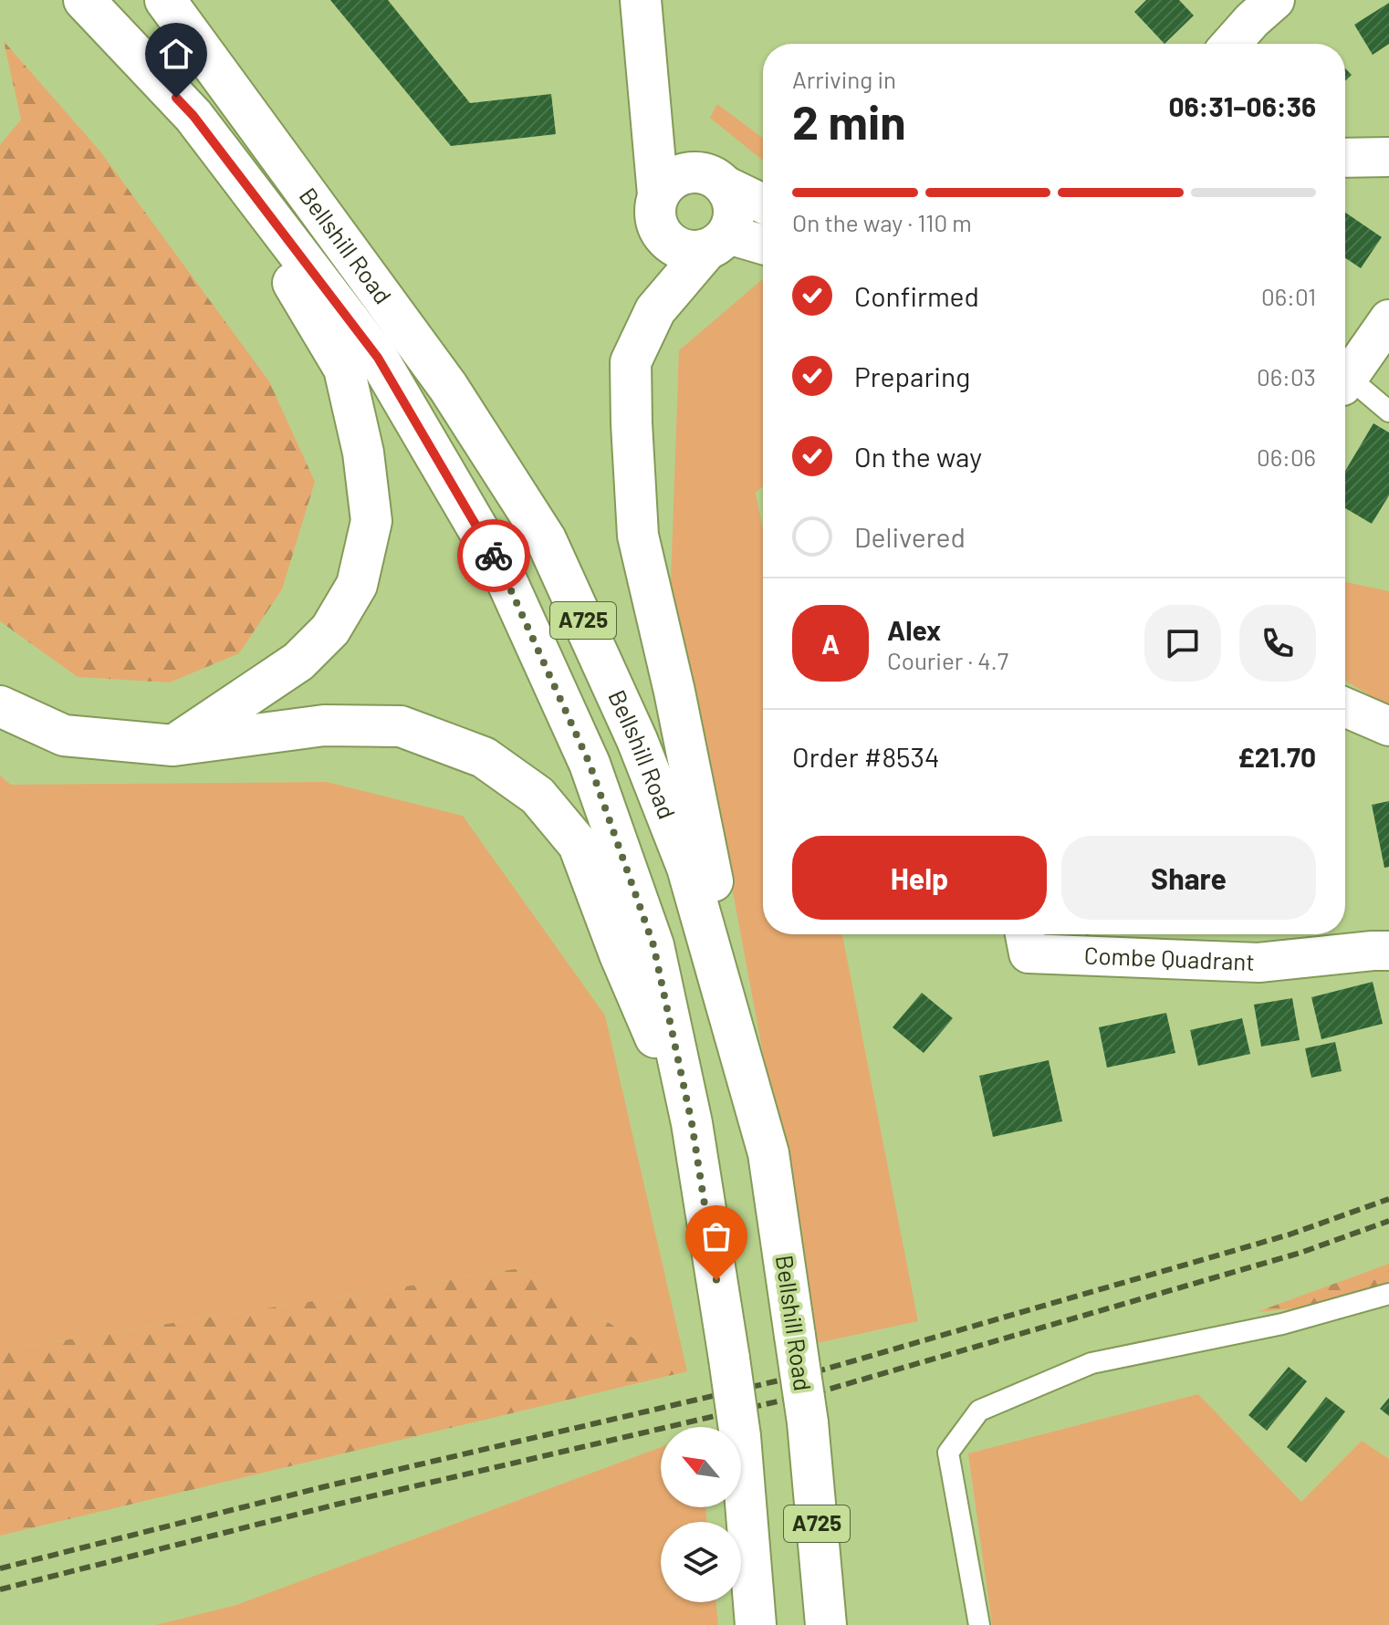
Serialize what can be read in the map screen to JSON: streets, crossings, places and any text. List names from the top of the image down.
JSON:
{
  "streets": {
    "main road": ["Bellshill Road", "A725"],
    "street": ["Combe Quadrant"]
  },
  "north": "top left",
  "page": {
    "heading": ["2 min", "Arriving in", "06:31–06:36"],
    "panel": [
      "Alex",
      "Courier · 4.7",
      "Order #8534",
      "£21.70"
    ],
    "bar": "On the way · 110 m",
    "list": [
      ["Confirmed", "06:01"],
      ["Preparing", "06:03"],
      ["On the way", "06:06"],
      "Delivered"
    ],
    "round": "A",
    "buttons": ["Help", "Share"]
  }
}
